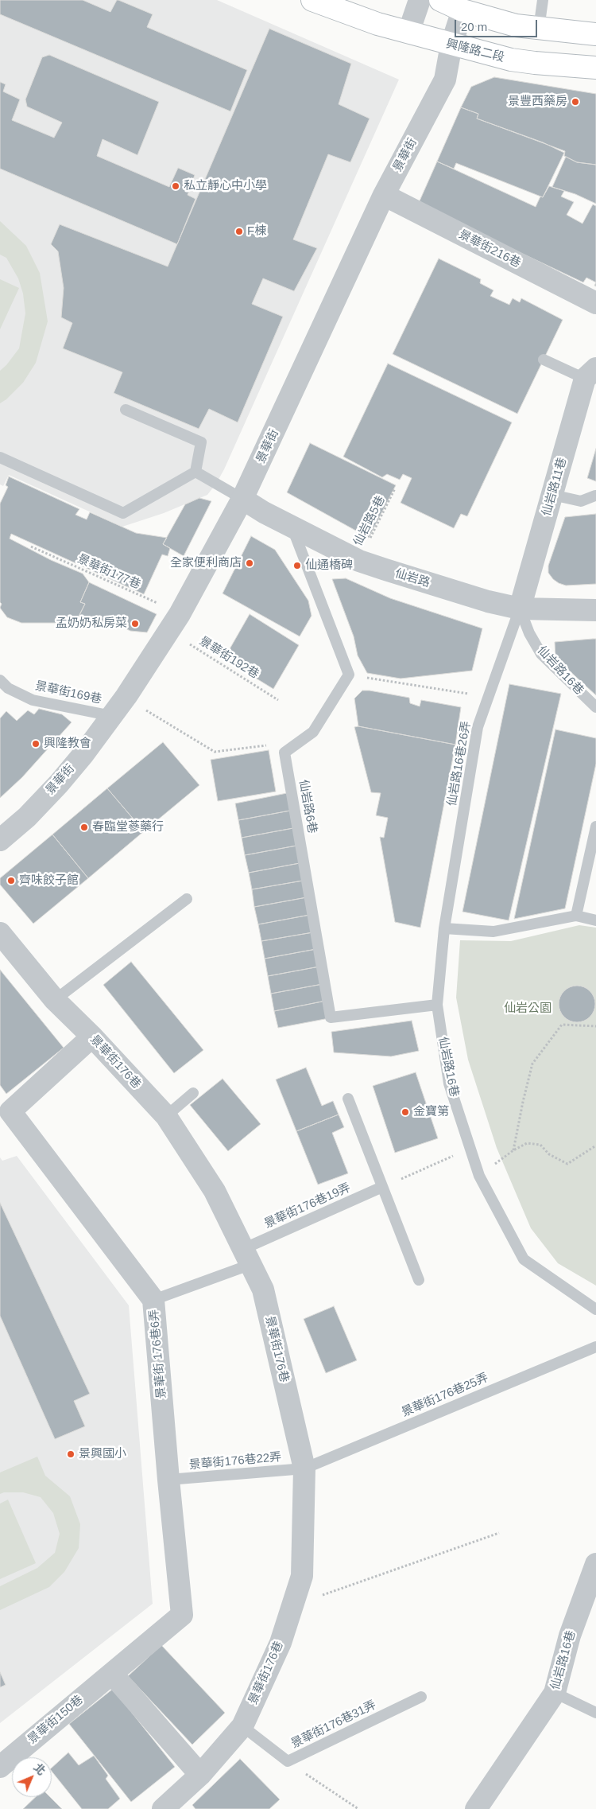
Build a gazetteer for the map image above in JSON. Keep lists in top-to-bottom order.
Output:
{
  "streets": {
    "main road": ["興隆路二段"],
    "street": [
      "景華街",
      "景華街216巷",
      "仙岩路11巷",
      "仙岩路",
      "仙岩路16巷",
      "景華街176巷",
      "景華街 176巷6弄",
      "景華街150巷"
    ],
    "lane": [
      "景華街169巷",
      "仙岩路16巷26弄",
      "仙岩路6巷",
      "景華街176巷19弄",
      "景華街176巷25弄",
      "景華街176巷22弄",
      "景華街176巷31弄"
    ],
    "path": ["仙岩路5巷", "景華街177巷", "景華街192巷"]
  },
  "crossings": [
    ["興隆路二段", "景華街"],
    ["景華街", "景華街216巷"],
    ["景華街", "景華街177巷"],
    ["景華街", "仙岩路"],
    ["景華街", "景華街192巷"],
    ["景華街", "景華街169巷"],
    ["仙岩路11巷", "仙岩路"],
    ["仙岩路11巷", "仙岩路16巷"],
    ["仙岩路11巷", "仙岩路16巷26弄"],
    ["仙岩路5巷", "仙岩路"],
    ["景華街177巷", "景華街192巷"],
    ["仙岩路", "仙岩路16巷"],
    ["仙岩路", "仙岩路16巷26弄"],
    ["仙岩路16巷", "仙岩路16巷26弄"],
    ["仙岩路16巷", "仙岩路6巷"],
    ["景華街176巷", "景華街176巷19弄"],
    ["景華街176巷", "景華街 176巷6弄"],
    ["景華街176巷", "景華街176巷25弄"],
    ["景華街176巷", "景華街176巷22弄"],
    ["景華街176巷", "景華街176巷31弄"],
    ["景華街176巷19弄", "景華街 176巷6弄"],
    ["景華街 176巷6弄", "景華街176巷22弄"],
    ["景華街 176巷6弄", "景華街150巷"],
    ["景華街176巷25弄", "景華街176巷22弄"]
  ],
  "parks": ["仙岩公園"],
  "places": [
    "景豐西藥房",
    "私立靜心中小學",
    "F棟",
    "全家便利商店",
    "仙通橋碑",
    "孟奶奶私房菜",
    "興隆教會",
    "春臨堂蔘藥行",
    "齊味餃子館",
    "金寶第",
    "景興國小"
  ],
  "scale_bar": "20 m",
  "north": "top right"
}
